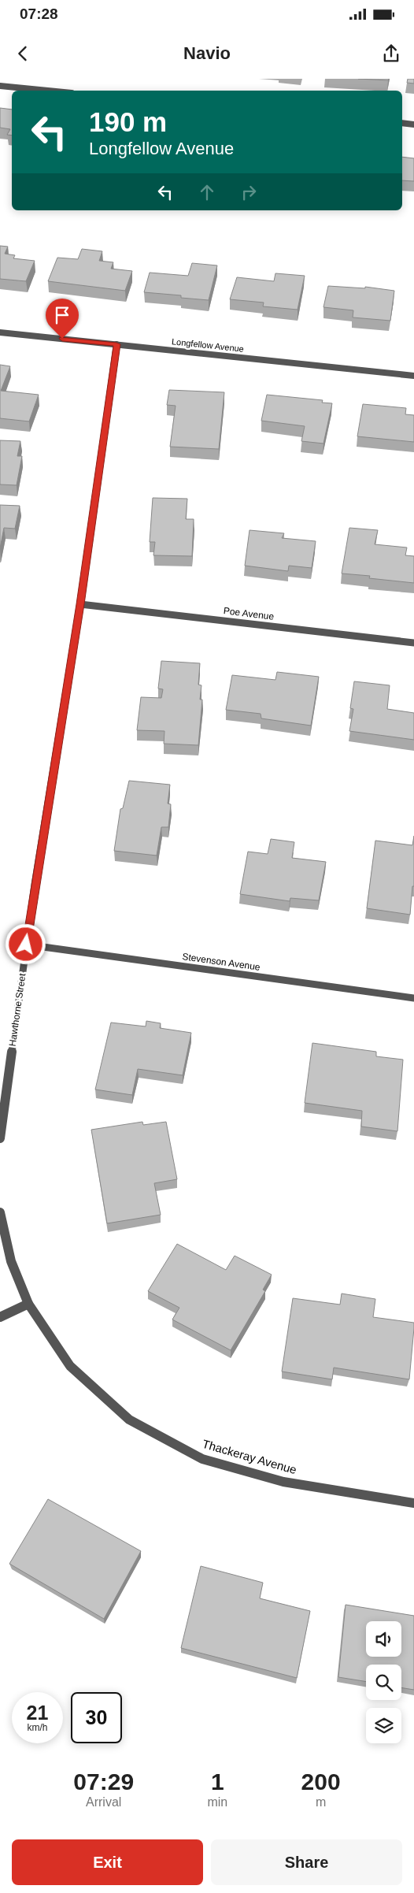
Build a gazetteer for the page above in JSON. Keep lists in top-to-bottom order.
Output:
{
  "streets": {
    "street": [
      "Longfellow Avenue",
      "Poe Avenue",
      "Stevenson Avenue",
      "Hawthorne Street",
      "Thackeray Avenue"
    ]
  },
  "crossings": [
    ["Longfellow Avenue", "Hawthorne Street"],
    ["Poe Avenue", "Hawthorne Street"],
    ["Stevenson Avenue", "Hawthorne Street"]
  ],
  "page": {
    "status": "07:28",
    "header": "Navio",
    "turn": ["190 m", "Longfellow Avenue"],
    "speed": "21 km/h",
    "limit": "30",
    "eta": [
      "07:29",
      "Arrival",
      "1",
      "min",
      "200",
      "m"
    ],
    "buttons": ["Exit", "Share"]
  }
}
